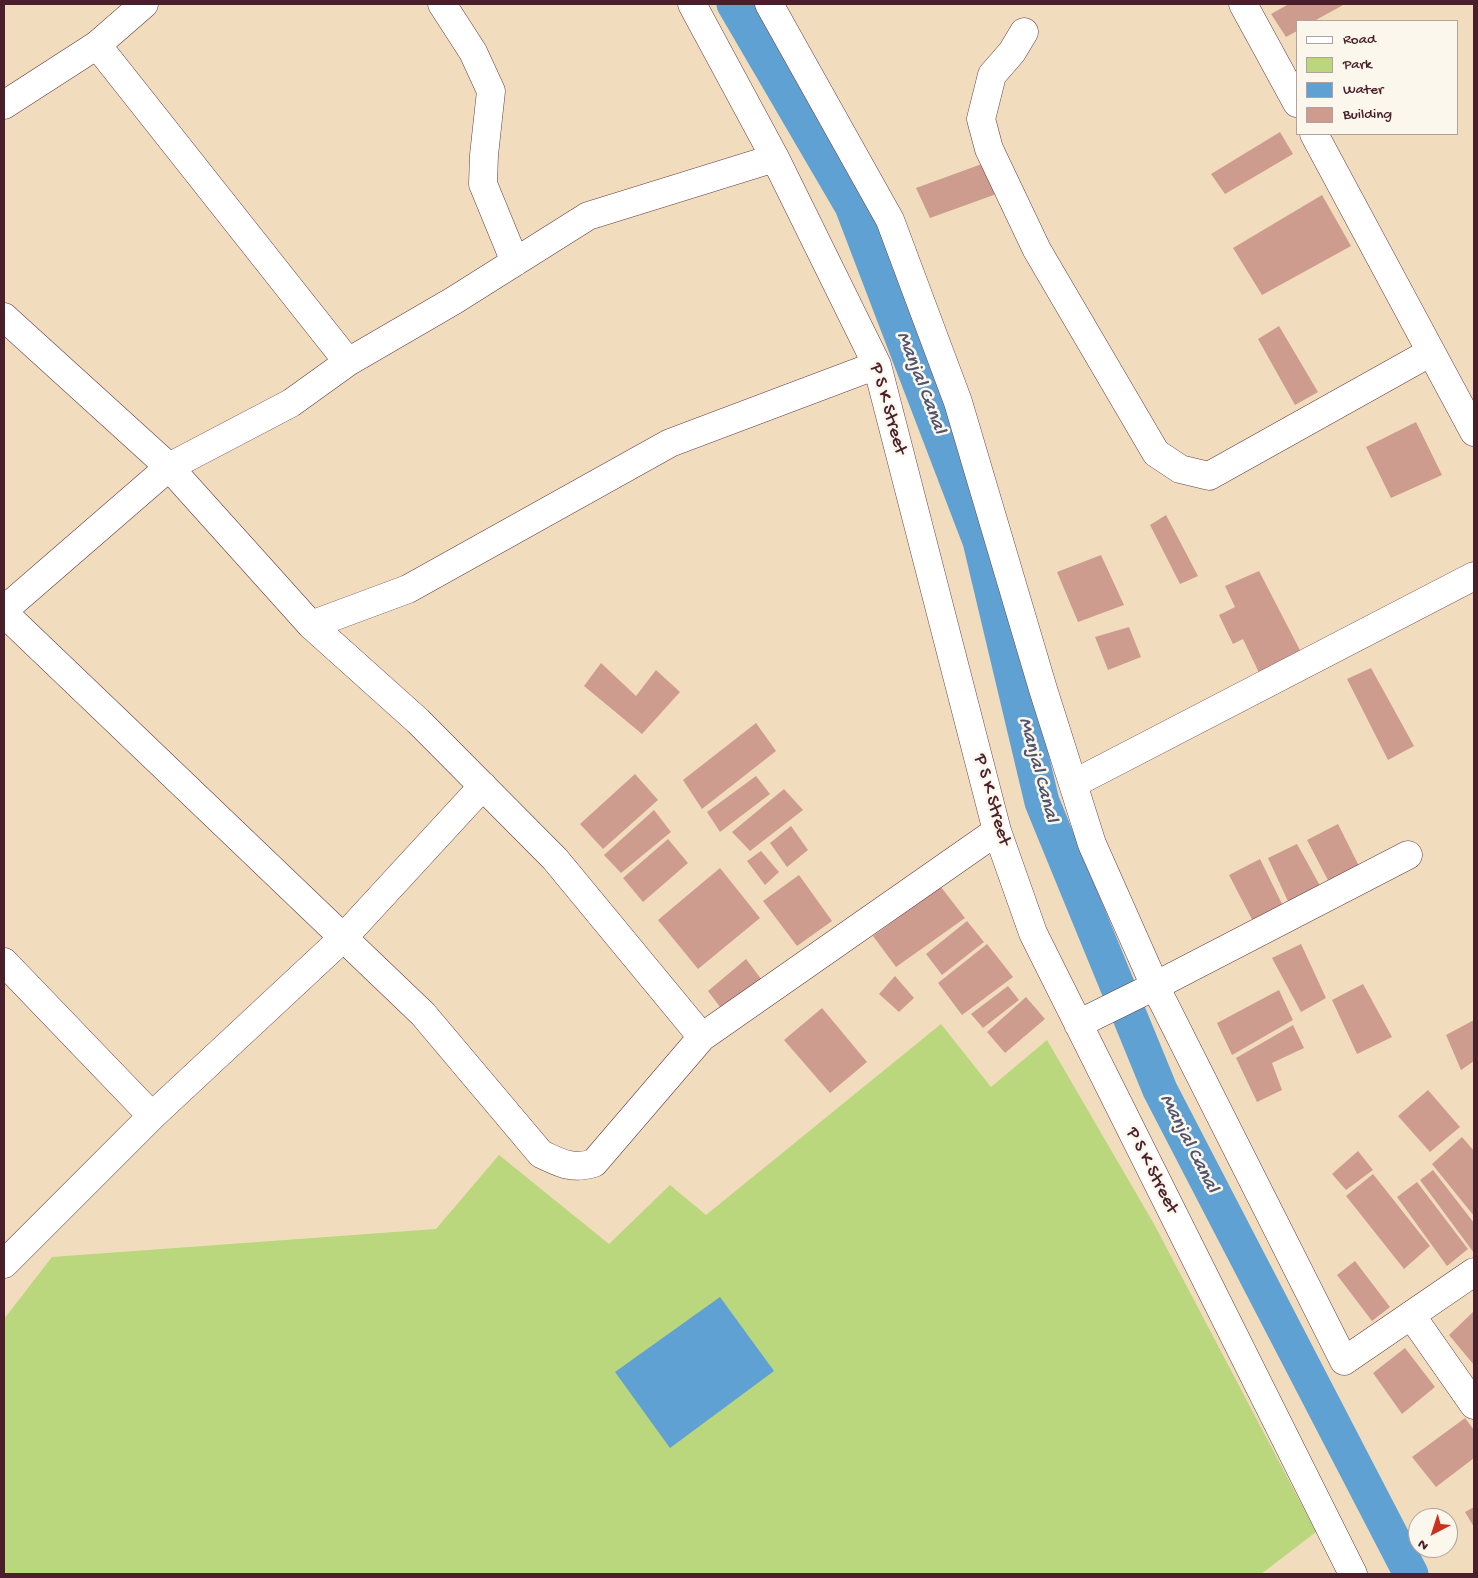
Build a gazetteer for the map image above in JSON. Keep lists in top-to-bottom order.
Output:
{
  "streets": {
    "street": ["P S K Street"]
  },
  "water": ["Manjal Canal"],
  "legend": [
    "Road",
    "Park",
    "Water",
    "Building"
  ],
  "north": "bottom left"
}
